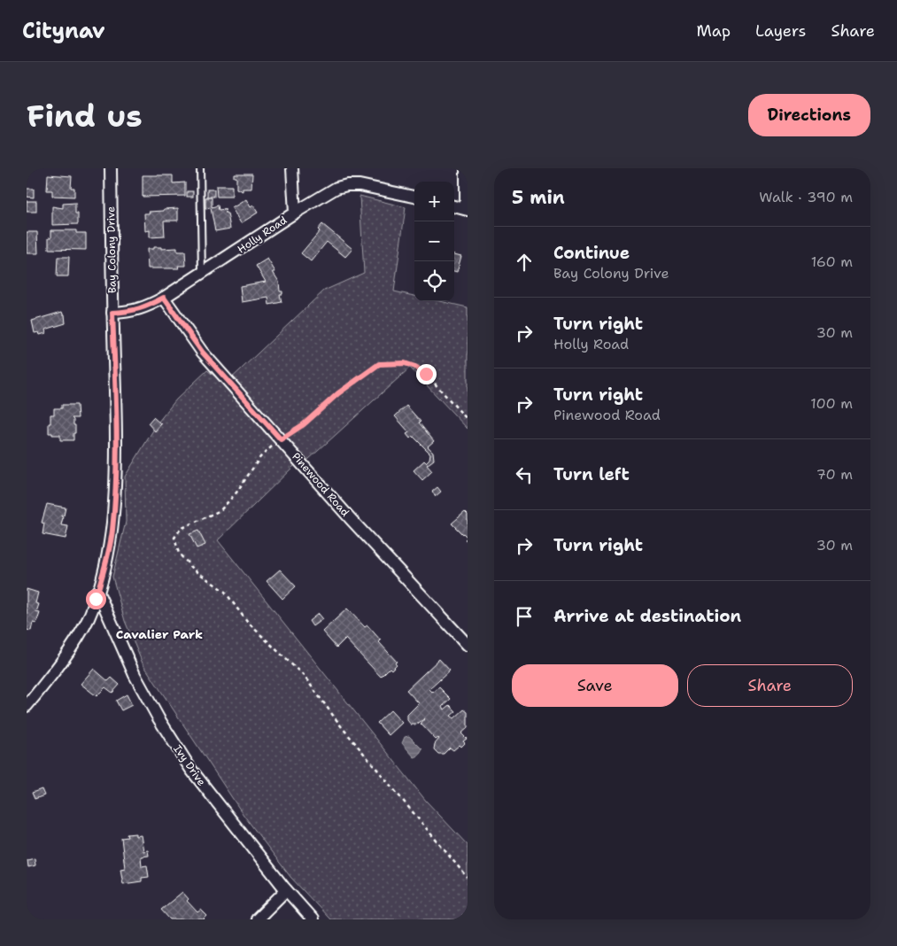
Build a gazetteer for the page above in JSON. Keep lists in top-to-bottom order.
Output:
{
  "streets": {
    "street": [
      "Holly Road",
      "Bay Colony Drive",
      "Pinewood Road",
      "Ivy Drive"
    ]
  },
  "crossings": [
    ["Holly Road", "Bay Colony Drive"],
    ["Holly Road", "Pinewood Road"],
    ["Bay Colony Drive", "Ivy Drive"]
  ],
  "districts": ["Cavalier Park"],
  "page": {
    "header": "Citynav",
    "nav": ["Map", "Layers", "Share"],
    "buttons": [
      "Directions",
      ["Save", "Share"]
    ],
    "title": "Find us",
    "heading": ["5 min", "Walk · 390 m"],
    "map_buttons": ["+", "−"],
    "list": [
      ["Continue", "Bay Colony Drive", "160 m"],
      ["Turn right", "Holly Road", "30 m"],
      ["Turn right", "Pinewood Road", "100 m"],
      ["Turn left", "70 m"],
      ["Turn right", "30 m"],
      "Arrive at destination"
    ]
  }
}
